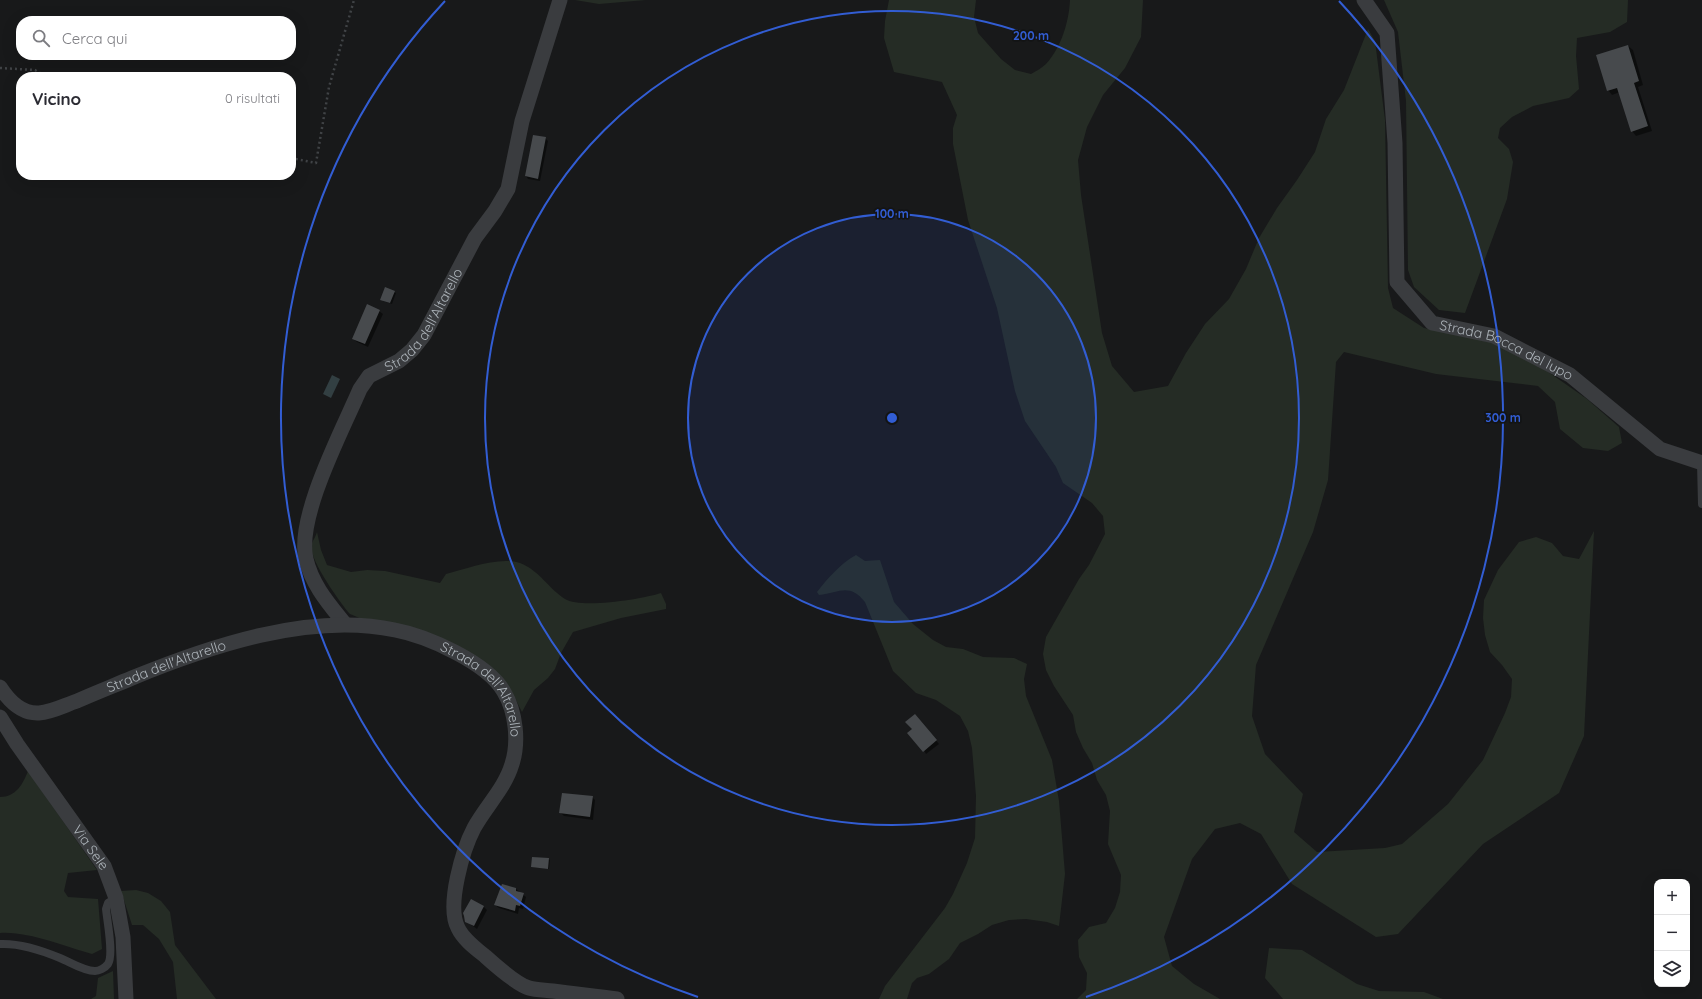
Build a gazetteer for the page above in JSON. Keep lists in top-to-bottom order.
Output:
{
  "streets": {
    "street": ["Strada dell'Altarello", "Strada Bocca del lupo", "Via Sele"]
  },
  "page": {
    "search": "Cerca qui",
    "heading": ["Vicino", "0 risultati"],
    "map_buttons": ["+", "−"]
  },
  "rings": ["200 m", "100 m", "300 m"]
}
